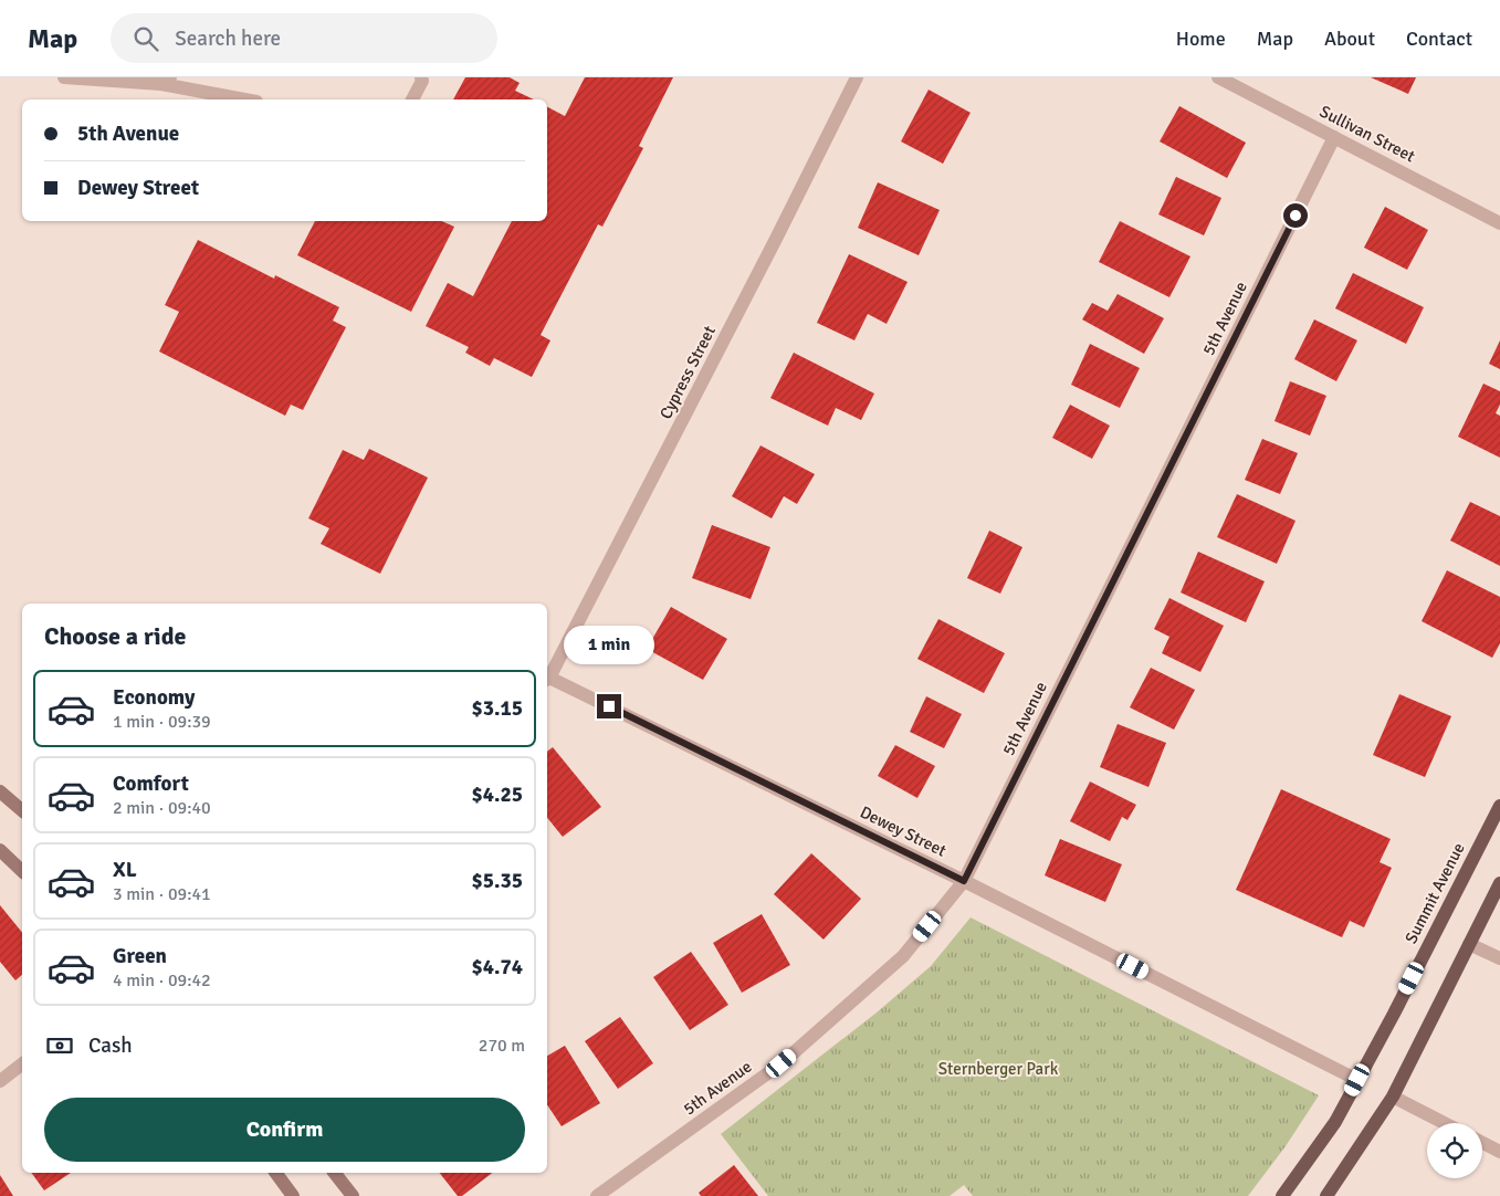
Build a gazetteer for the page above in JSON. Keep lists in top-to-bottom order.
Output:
{
  "streets": {
    "main road": ["Summit Avenue"],
    "street": [
      "Sullivan Street",
      "5th Avenue",
      "Cypress Street",
      "Dewey Street"
    ]
  },
  "crossings": [
    ["Sullivan Street", "5th Avenue"],
    ["5th Avenue", "Dewey Street"],
    ["Cypress Street", "Dewey Street"],
    ["Dewey Street", "Summit Avenue"]
  ],
  "parks": ["Sternberger Park"],
  "page": {
    "header": "Map",
    "search": "Search here",
    "nav": [
      "Home",
      "Map",
      "About",
      "Contact"
    ],
    "banner": ["5th Avenue", "Dewey Street"],
    "heading": "Choose a ride",
    "bubble": "1 min",
    "list": [
      {
        "name": "Economy",
        "note": "1 min · 09:39",
        "value": "$3.15"
      },
      {
        "name": "Comfort",
        "note": "2 min · 09:40",
        "value": "$4.25"
      },
      {
        "name": "XL",
        "note": "3 min · 09:41",
        "value": "$5.35"
      },
      {
        "name": "Green",
        "note": "4 min · 09:42",
        "value": "$4.74"
      }
    ],
    "pay": ["Cash", "270 m"],
    "buttons": "Confirm"
  }
}
